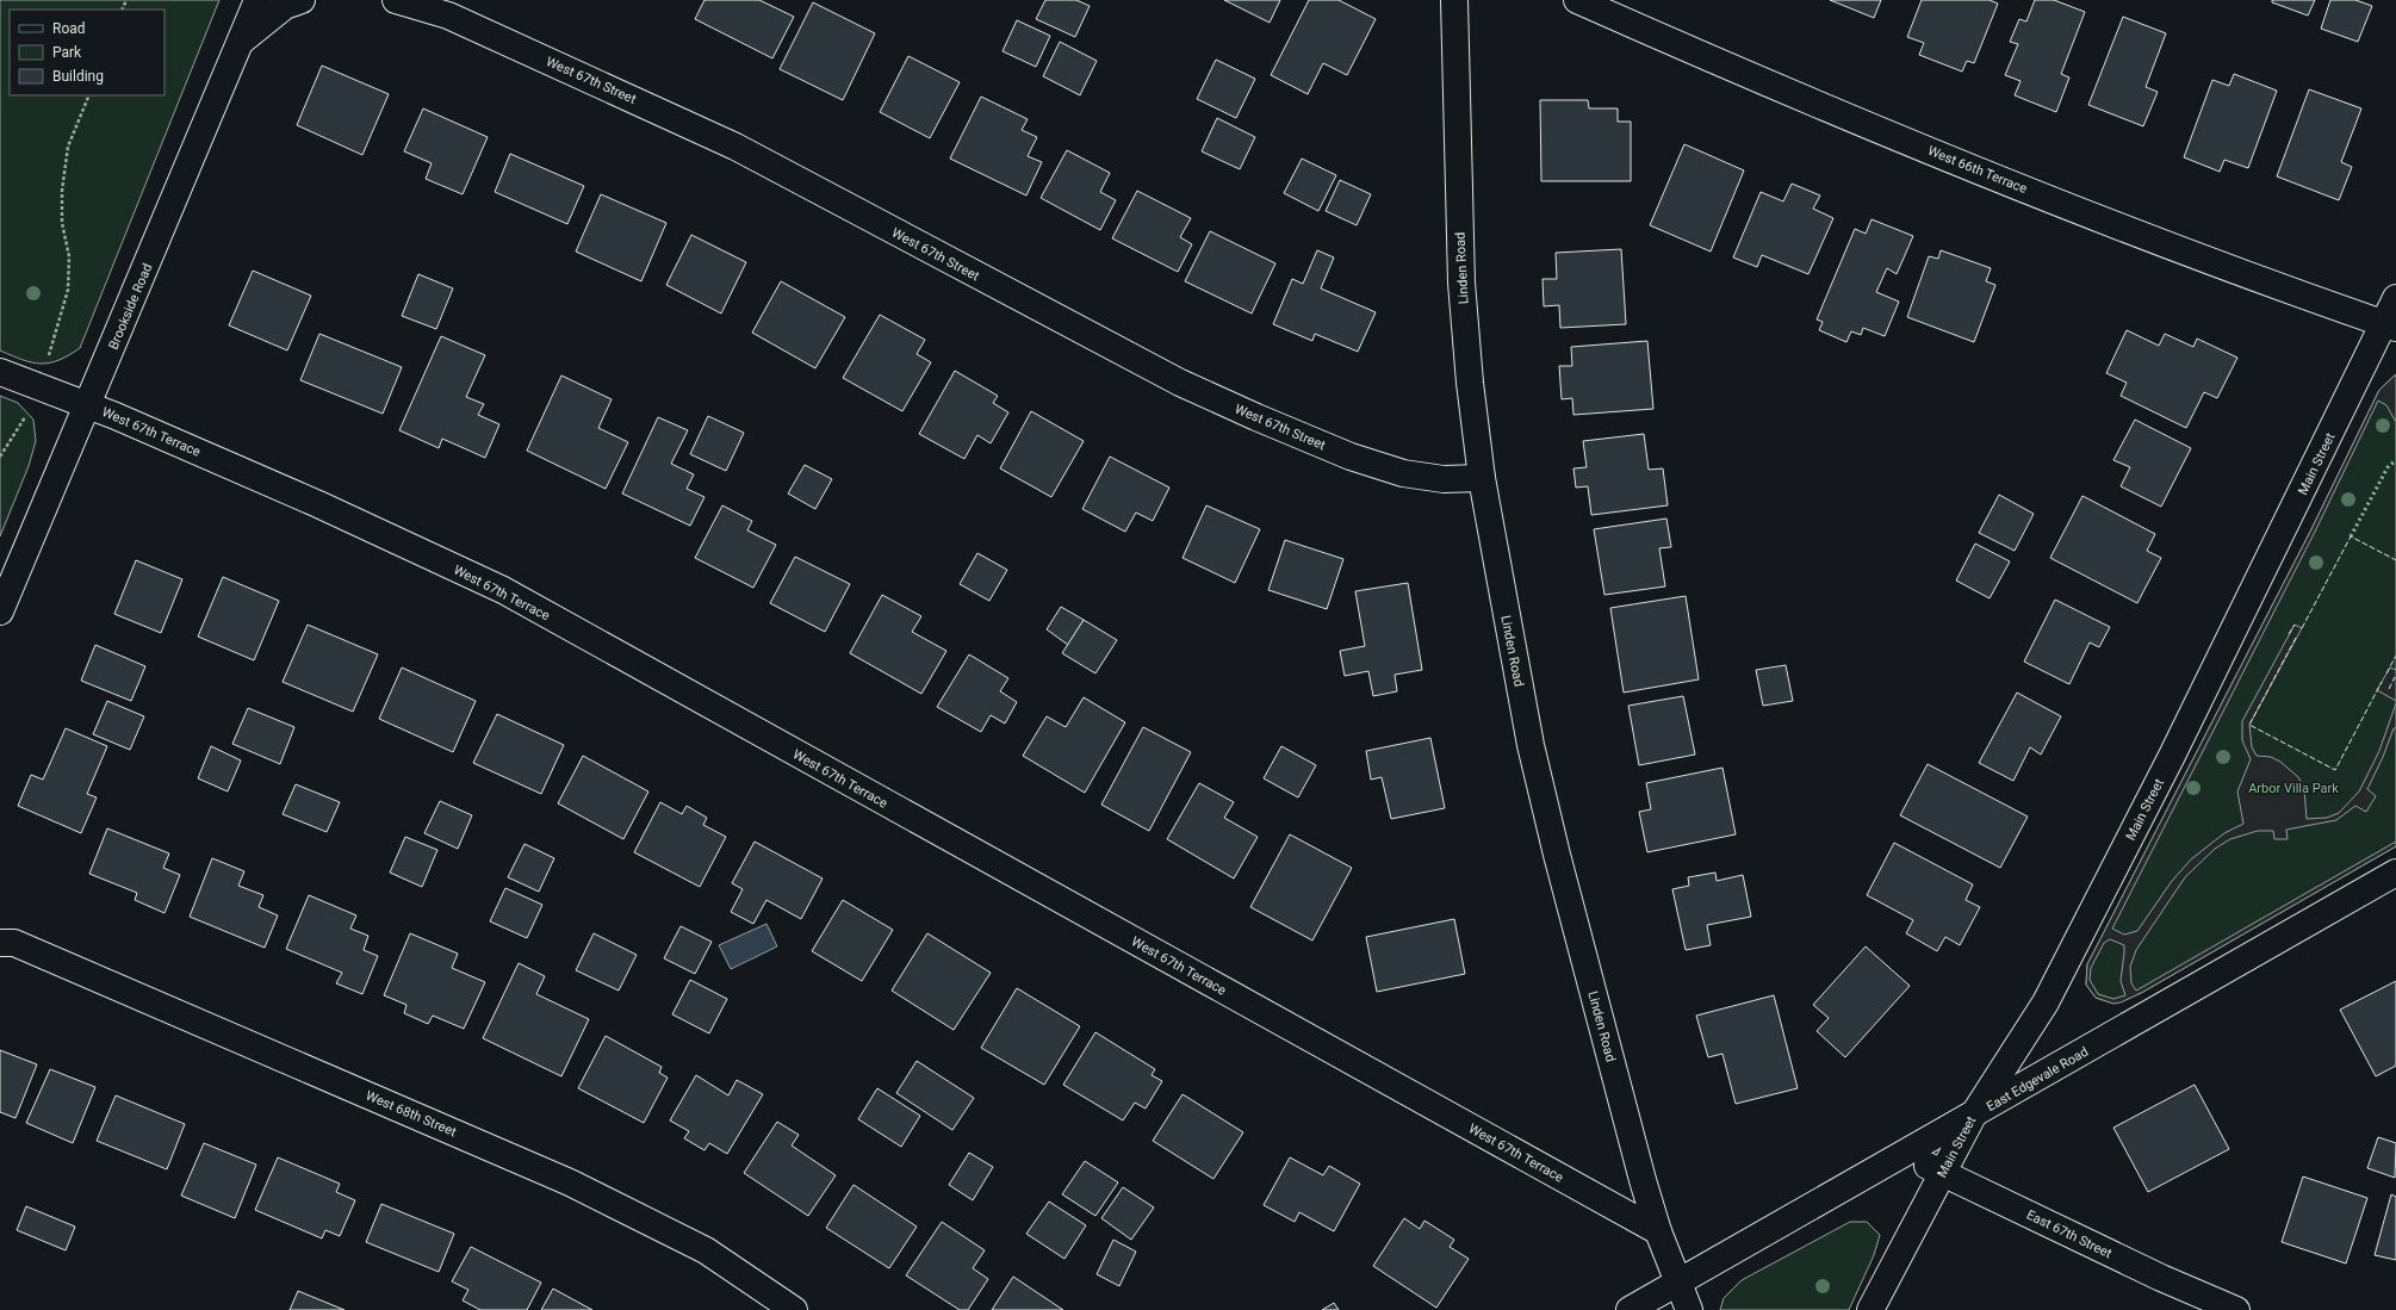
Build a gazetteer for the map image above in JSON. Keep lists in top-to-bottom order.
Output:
{
  "streets": {
    "street": [
      "West 67th Street",
      "West 66th Terrace",
      "Linden Road",
      "Brookside Road",
      "West 67th Terrace",
      "Main Street",
      "East Edgevale Road",
      "West 68th Street",
      "East 67th Street"
    ]
  },
  "crossings": [
    ["West 67th Street", "Linden Road"],
    ["West 66th Terrace", "Main Street"],
    ["Linden Road", "West 67th Terrace"],
    ["Linden Road", "East Edgevale Road"],
    ["Brookside Road", "West 67th Terrace"],
    ["Main Street", "East Edgevale Road"],
    ["Main Street", "East 67th Street"],
    ["East Edgevale Road", "East 67th Street"]
  ],
  "parks": ["Arbor Villa Park"],
  "legend": ["Road", "Park", "Building"]
}
